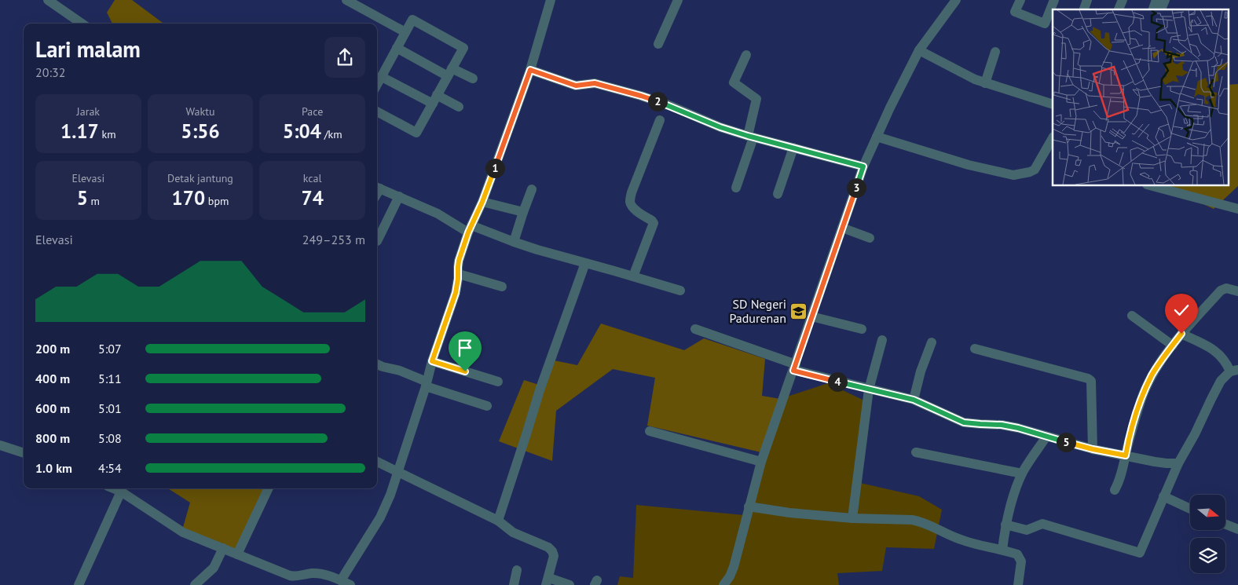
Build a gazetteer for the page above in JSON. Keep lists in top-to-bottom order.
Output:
{
  "places": {
    "school or university": ["SD Negeri Padurenan"]
  },
  "north": "right",
  "page": {
    "heading": ["Lari malam", "20:32"],
    "stats": [
      ["Jarak", "1.17 km"],
      ["Waktu", "5:56"],
      ["Pace", "5:04 /km"],
      ["Elevasi", "5 m"],
      ["Detak jantung", "170 bpm"],
      ["kcal", "74"]
    ],
    "pins": [
      "2",
      "1",
      "3",
      "4",
      "5"
    ],
    "chart": ["Elevasi", "249–253 m"],
    "list": [
      {
        "name": "200 m",
        "note": "5:07"
      },
      {
        "name": "400 m",
        "note": "5:11"
      },
      {
        "name": "600 m",
        "note": "5:01"
      },
      {
        "name": "800 m",
        "note": "5:08"
      },
      {
        "name": "1.0 km",
        "note": "4:54"
      }
    ]
  }
}
